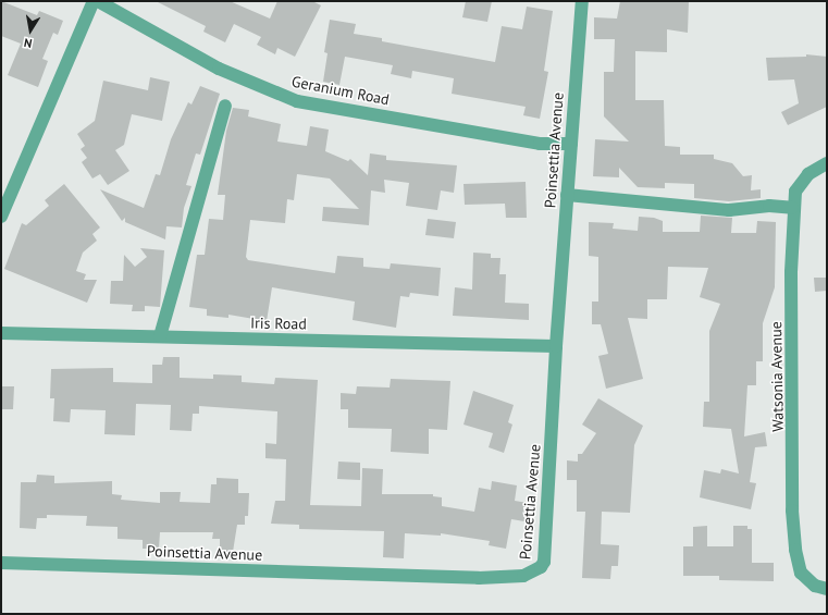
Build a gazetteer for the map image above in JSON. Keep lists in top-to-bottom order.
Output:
{
  "streets": {
    "street": [
      "Geranium Road",
      "Poinsettia Avenue",
      "Iris Road",
      "Watsonia Avenue"
    ]
  },
  "crossings": [
    ["Geranium Road", "Poinsettia Avenue"],
    ["Poinsettia Avenue", "Iris Road"]
  ],
  "north": "bottom"
}
